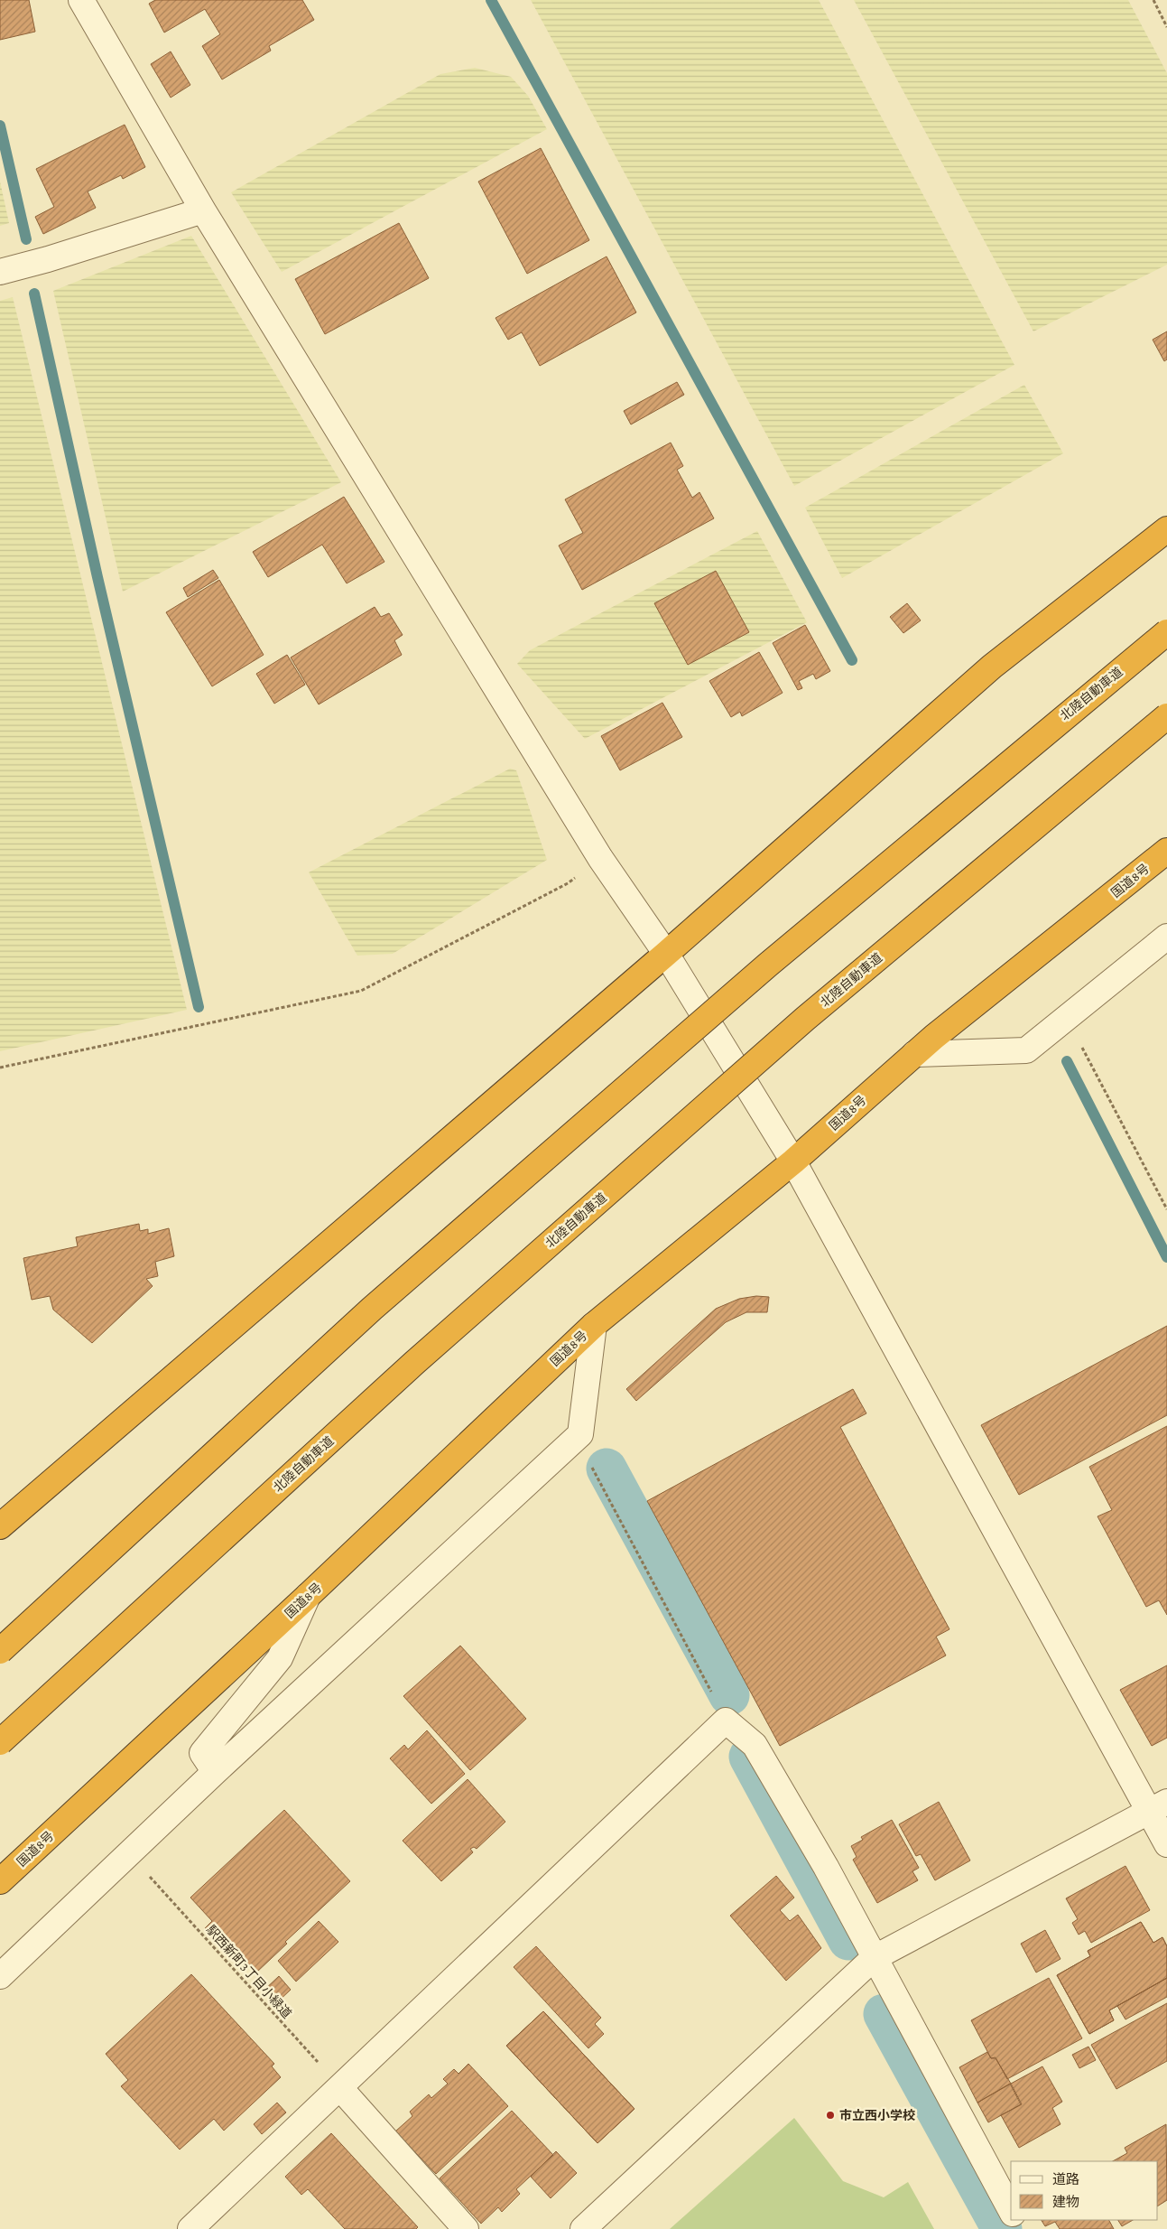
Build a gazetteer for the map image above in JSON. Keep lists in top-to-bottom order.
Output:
{
  "streets": {
    "highway": ["北陸自動車道", "国道8号"],
    "path": ["駅西新町3丁目小緑道"]
  },
  "places": ["市立西小学校"],
  "legend": ["道路", "建物"]
}
